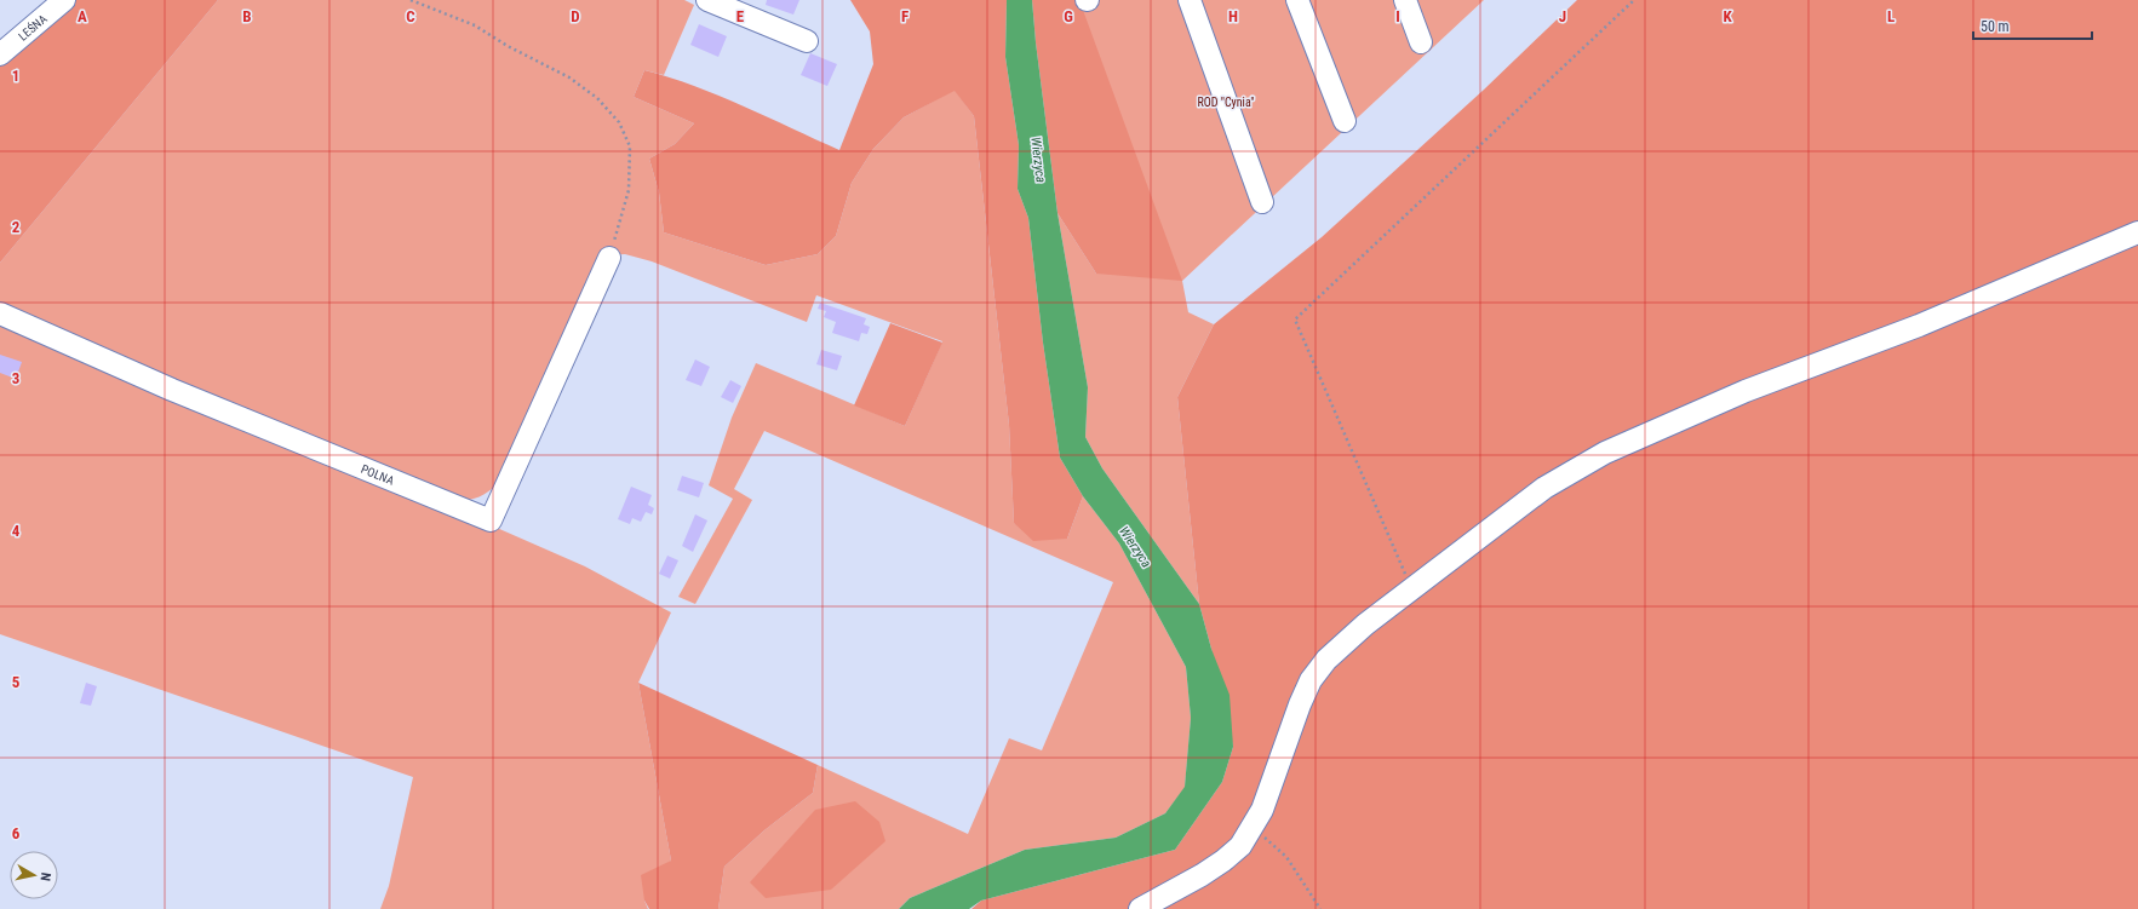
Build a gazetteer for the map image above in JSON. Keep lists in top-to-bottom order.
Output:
{
  "streets": {
    "street": ["LEŚNA", "POLNA"]
  },
  "water": ["Wierzyca"],
  "parks": ["ROD \"Cynia\""],
  "scale_bar": "50 m",
  "north": "right",
  "grid": {
    "columns": [
      "A",
      "B",
      "C",
      "D",
      "E",
      "F",
      "G",
      "H",
      "I",
      "J",
      "K",
      "L"
    ],
    "rows": [
      "1",
      "2",
      "3",
      "4",
      "5",
      "6"
    ]
  }
}
